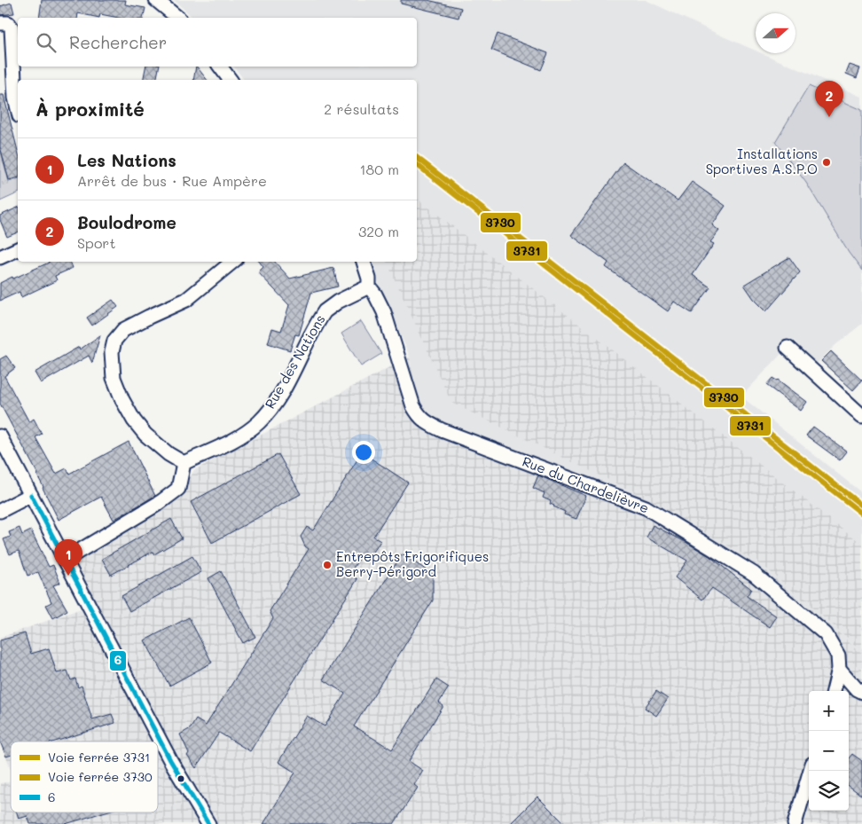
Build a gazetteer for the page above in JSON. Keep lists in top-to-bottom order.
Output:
{
  "streets": {
    "street": ["Rue des Nations", "Rue du Chardelièvre"]
  },
  "crossings": [
    ["Rue des Nations", "Rue du Chardelièvre"]
  ],
  "places": ["Installations Sportives A.S.P.O", "Entrepôts Frigorifiques Berry-Périgord"],
  "lines": ["rail line 3730", "rail line 3731", "transit line 6"],
  "legend": ["Voie ferrée 3731", "Voie ferrée 3730", "6"],
  "north": "right",
  "page": {
    "search": "Rechercher",
    "heading": ["À proximité", "2 résultats"],
    "pins": ["2", "1"],
    "list": [
      {
        "mark": "1",
        "name": "Les Nations",
        "note": "Arrêt de bus · Rue Ampère",
        "value": "180 m"
      },
      {
        "mark": "2",
        "name": "Boulodrome",
        "note": "Sport",
        "value": "320 m"
      }
    ],
    "map_buttons": ["+", "−"]
  }
}
